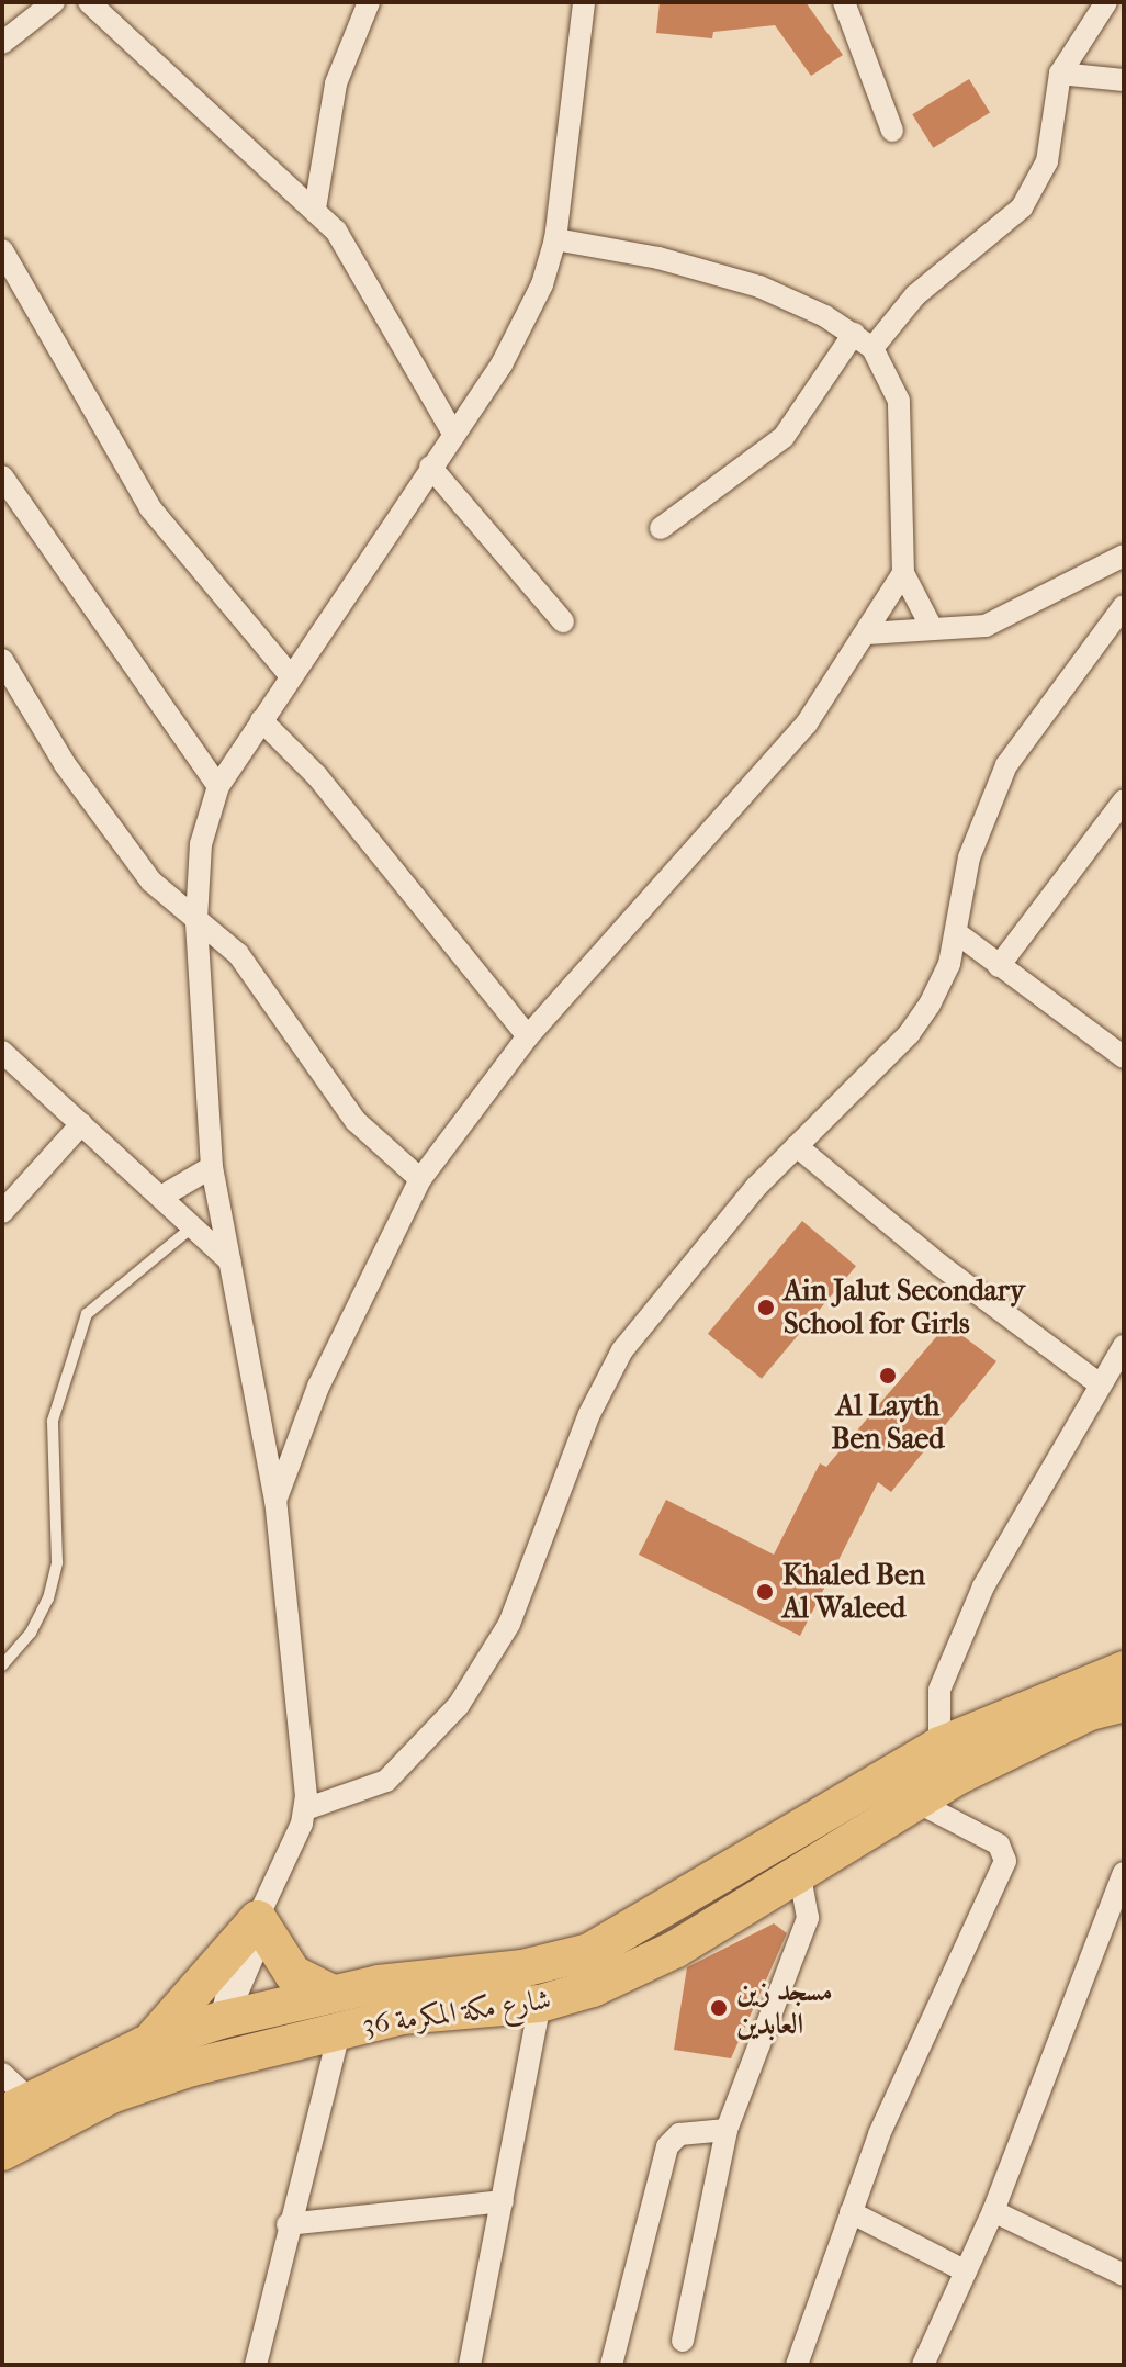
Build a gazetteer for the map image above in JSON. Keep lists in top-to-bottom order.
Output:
{
  "streets": {
    "main road": ["شارع مكة المكرمة 36"]
  },
  "places": [
    "Ain Jalut Secondary School for Girls",
    "Al Layth Ben Saed",
    "Khaled Ben Al Waleed",
    "مسجد زين العابدين"
  ]
}
